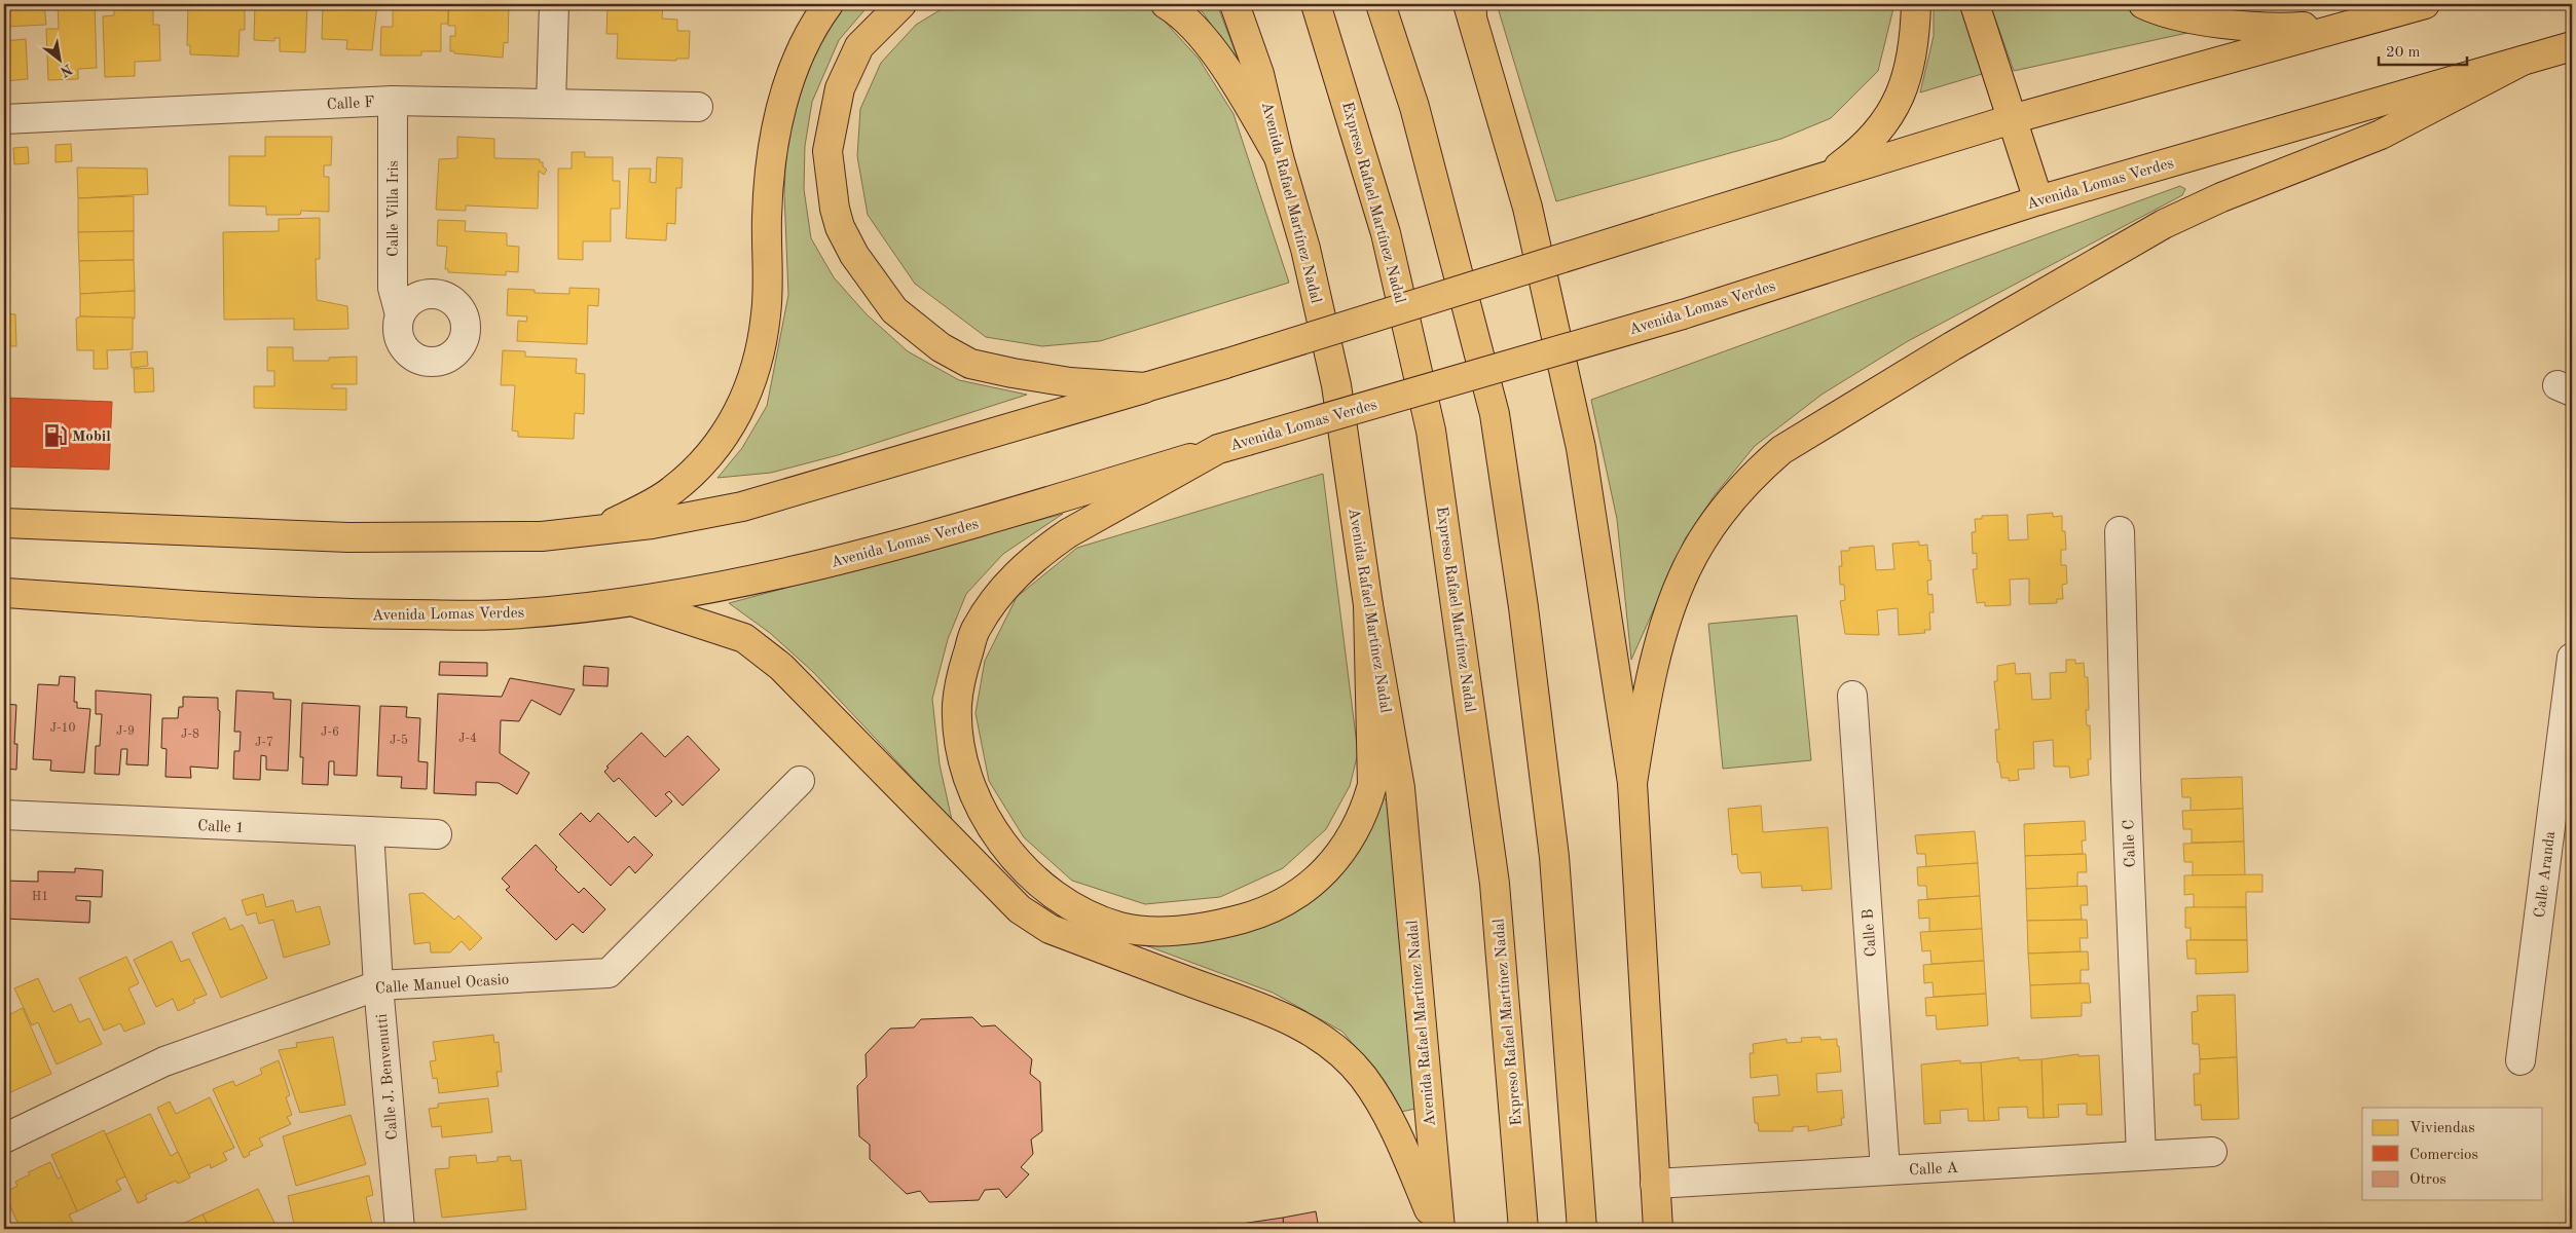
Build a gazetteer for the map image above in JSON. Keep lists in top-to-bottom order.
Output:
{
  "streets": {
    "main road": ["Avenida Lomas Verdes", "Avenida Rafael Martínez Nadal", "Expreso Rafael Martínez Nadal"],
    "street": [
      "Calle F",
      "Calle Villa Iris",
      "Calle 1",
      "Calle C",
      "Calle Aranda",
      "Calle B",
      "Calle Manuel Ocasio",
      "Calle J. Benvenutti",
      "Calle A"
    ]
  },
  "crossings": [
    ["Calle F", "Calle Villa Iris"],
    ["Calle 1", "Calle J. Benvenutti"],
    ["Calle C", "Calle A"],
    ["Calle B", "Calle A"],
    ["Calle Manuel Ocasio", "Calle J. Benvenutti"]
  ],
  "places": {
    "fuel station": ["Mobil"]
  },
  "house_numbers": [
    "J-10",
    "J-9",
    "J-6",
    "J-8",
    "J-4",
    "J-5",
    "J-7",
    "H1"
  ],
  "legend": ["Viviendas", "Comercios", "Otros"],
  "scale_bar": "20 m",
  "north": "bottom right"
}
